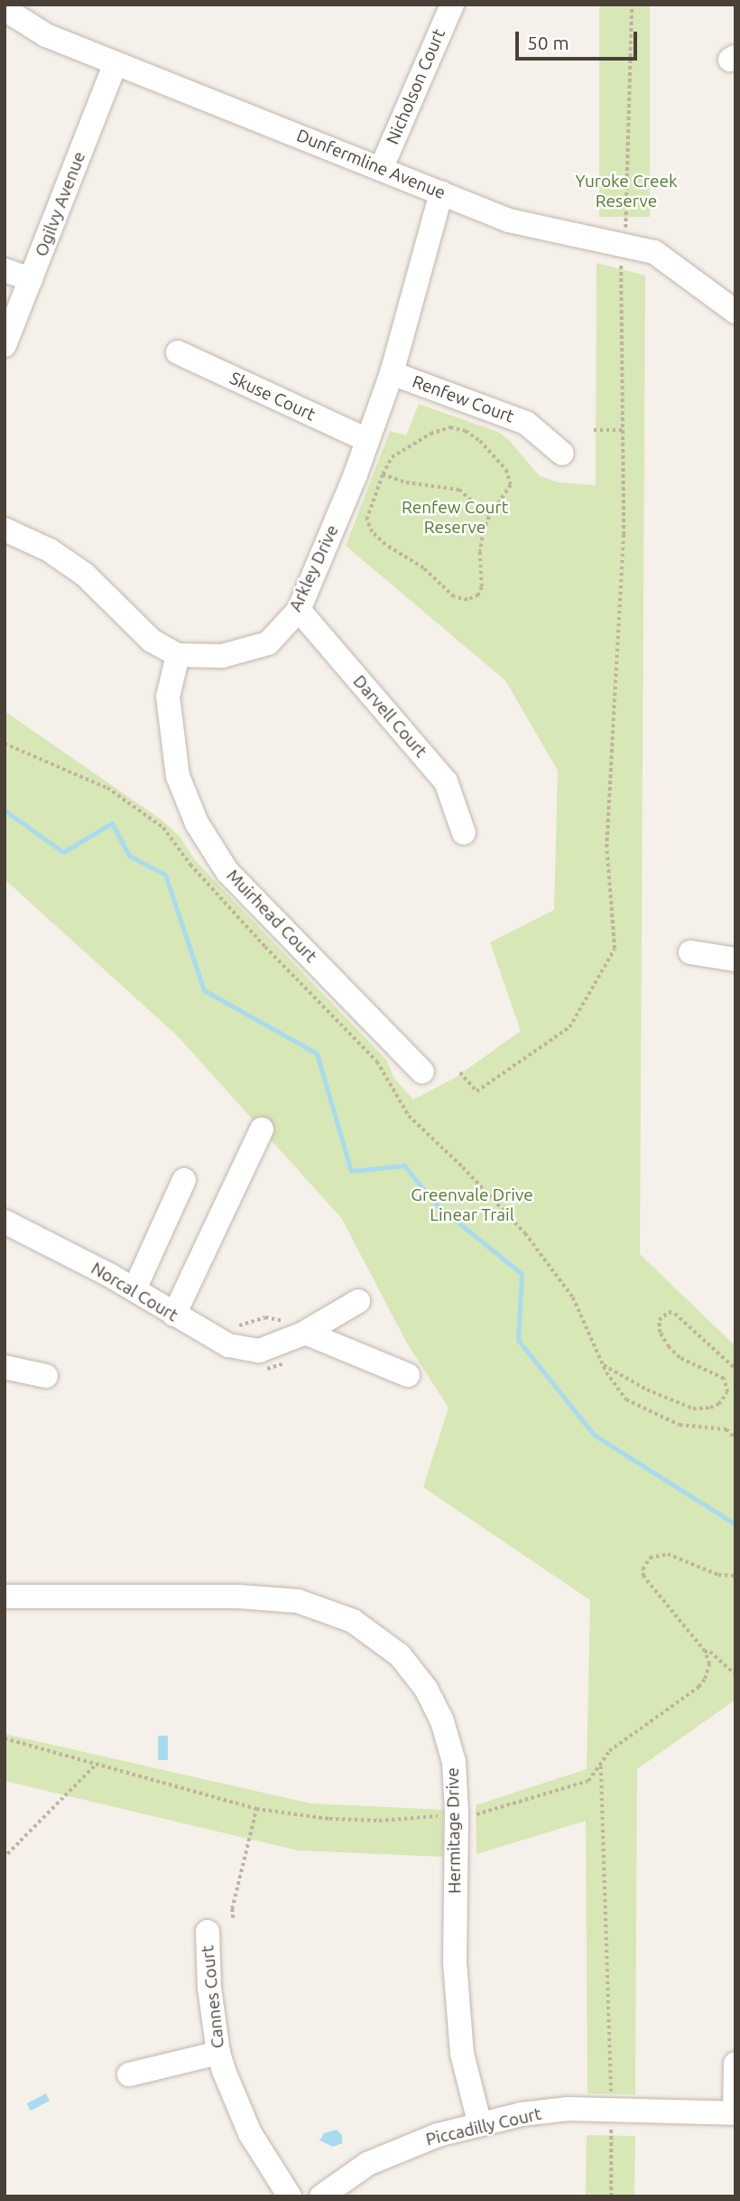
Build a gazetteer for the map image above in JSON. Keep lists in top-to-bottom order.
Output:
{
  "streets": {
    "street": [
      "Nicholson Court",
      "Dunfermline Avenue",
      "Ogilvy Avenue",
      "Skuse Court",
      "Renfew Court",
      "Arkley Drive",
      "Darvell Court",
      "Muirhead Court",
      "Norcal Court",
      "Hermitage Drive",
      "Cannes Court",
      "Piccadilly Court"
    ]
  },
  "crossings": [
    ["Nicholson Court", "Dunfermline Avenue"],
    ["Dunfermline Avenue", "Ogilvy Avenue"],
    ["Dunfermline Avenue", "Arkley Drive"],
    ["Skuse Court", "Arkley Drive"],
    ["Renfew Court", "Arkley Drive"],
    ["Arkley Drive", "Darvell Court"],
    ["Arkley Drive", "Muirhead Court"],
    ["Hermitage Drive", "Piccadilly Court"]
  ],
  "parks": ["Yuroke Creek Reserve", "Renfew Court Reserve", "Greenvale Drive Linear Trail"],
  "scale_bar": "50 m"
}
